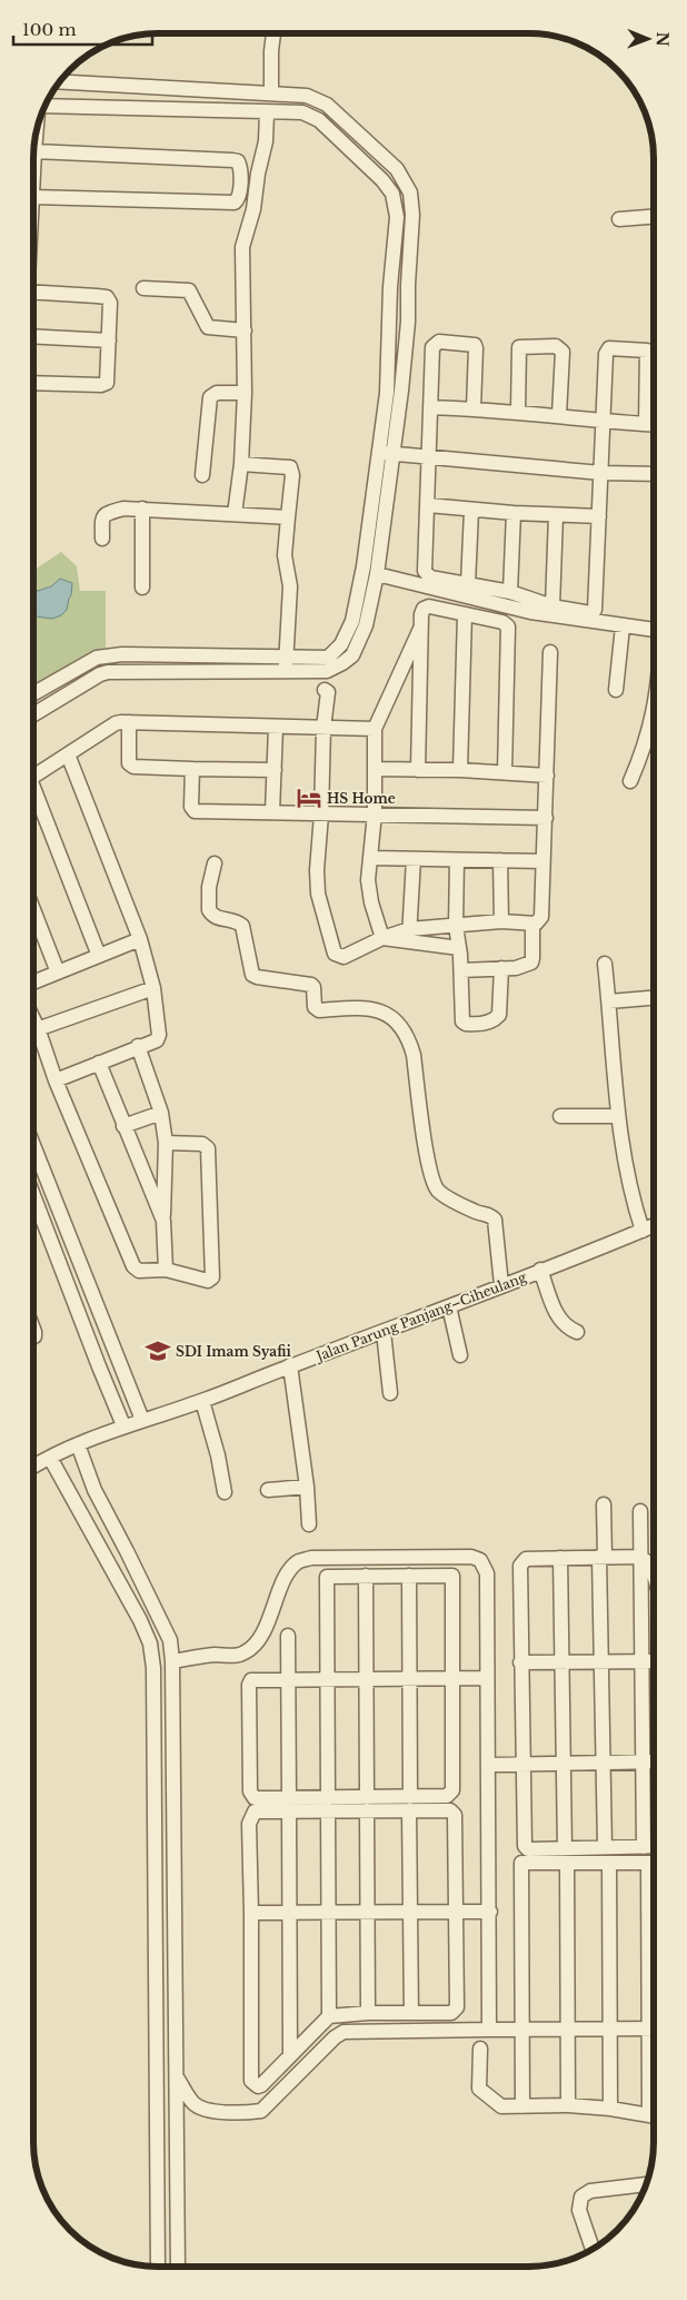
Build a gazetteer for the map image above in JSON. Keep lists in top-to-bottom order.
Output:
{
  "streets": {
    "street": ["Jalan Parung Panjang–Ciheulang"]
  },
  "places": {
    "hotel": ["HS Home"],
    "school or university": ["SDI Imam Syafii"]
  },
  "scale_bar": "100 m",
  "north": "right"
}
